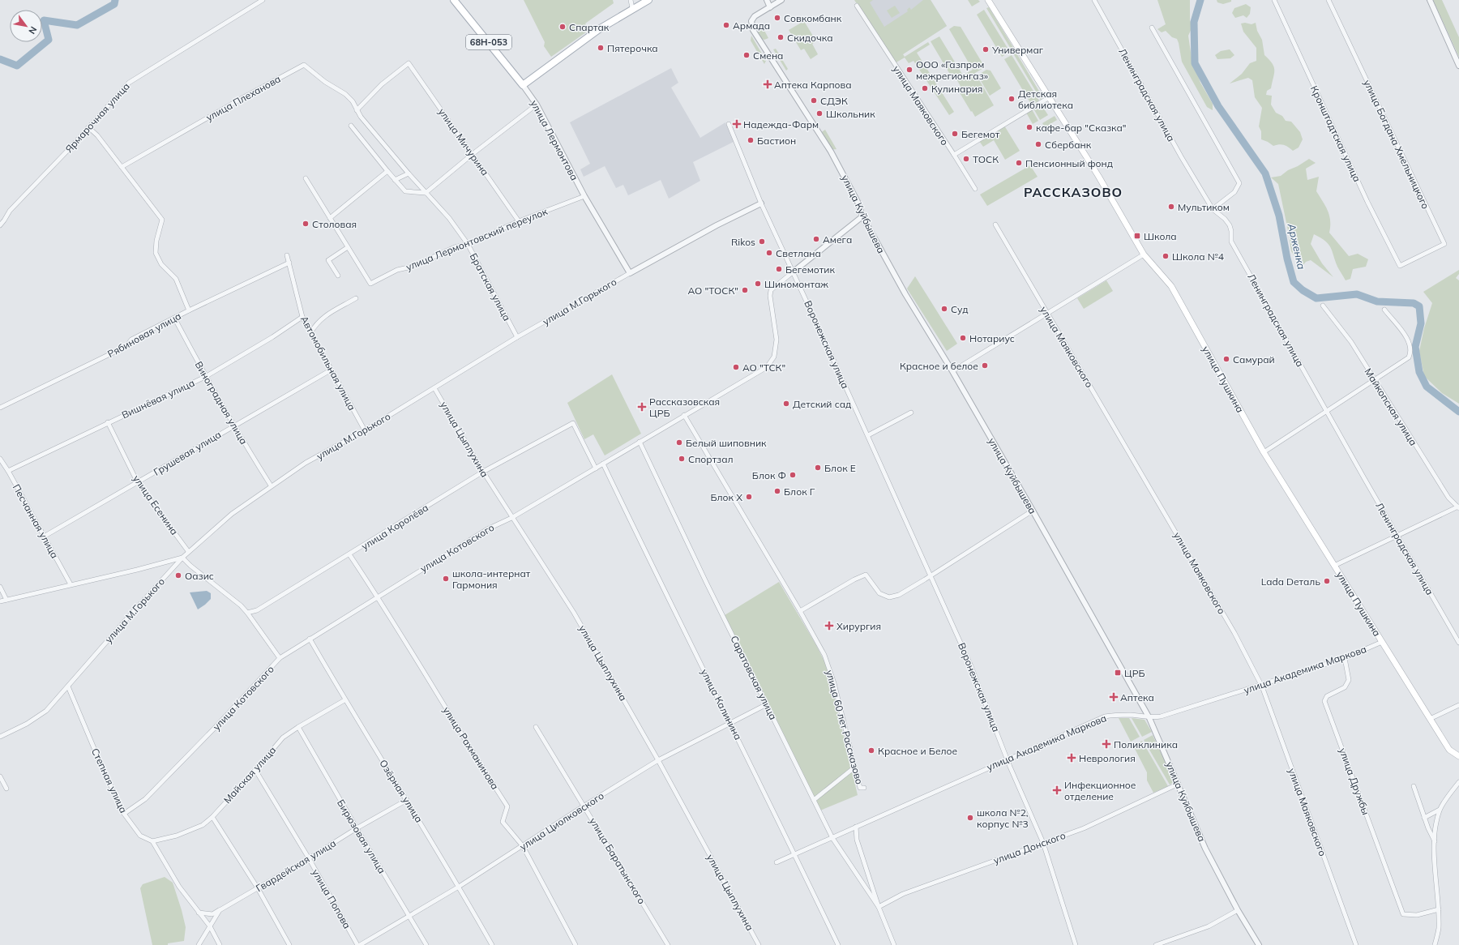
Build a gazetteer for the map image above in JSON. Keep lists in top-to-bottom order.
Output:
{
  "streets": {
    "main road": ["68Н-053", "улица Лермонтова", "улица Пушкина"],
    "street": [
      "Ленинградская улица",
      "улица Плеханова",
      "улица Маяковского",
      "Ярмарочная улица",
      "Кронштадтская улица",
      "улица Мичурина",
      "улица Богдана Хмельницкого",
      "улица Куйбышева",
      "улица Лермонтовский переулок",
      "Братская улица",
      "улица М.Горького",
      "Рябиновая улица",
      "Воронежская улица",
      "Автомобильная улица",
      "Вишнёвая улица",
      "Виноградная улица",
      "Майкопская улица",
      "улица Цыплухина",
      "Грушевая улица",
      "улица Есенина",
      "Песчанная улица",
      "улица Королёва",
      "улица Котовского",
      "улица Академика Маркова",
      "Саратовская улица",
      "улица Калинина",
      "улица 60 лет Рассказово",
      "улица Рахманинова",
      "Майская улица",
      "Степная улица",
      "улица Дружбы",
      "Озёрная улица",
      "улица Циолковского",
      "Бирюзовая улица",
      "улица Донского",
      "улица Баратынского",
      "Гвардейская улица",
      "улица Попова"
    ]
  },
  "crossings": [
    ["улица Плеханова", "улица Мичурина"],
    ["улица Плеханова", "Братская улица"],
    ["улица Маяковского", "улица Академика Маркова"],
    ["Кронштадтская улица", "улица Богдана Хмельницкого"],
    ["улица Лермонтова", "улица Лермонтовский переулок"],
    ["улица Лермонтова", "улица М.Горького"],
    ["улица Мичурина", "улица Лермонтовский переулок"],
    ["улица Мичурина", "Братская улица"],
    ["улица Куйбышева", "улица Академика Маркова"],
    ["улица Куйбышева", "улица Донского"],
    ["улица Лермонтовский переулок", "Братская улица"],
    ["Братская улица", "улица М.Горького"],
    ["улица М.Горького", "Воронежская улица"],
    ["улица М.Горького", "Автомобильная улица"],
    ["улица М.Горького", "Виноградная улица"],
    ["улица М.Горького", "улица Цыплухина"],
    ["улица М.Горького", "улица Есенина"],
    ["улица М.Горького", "Степная улица"],
    ["Рябиновая улица", "Автомобильная улица"],
    ["Рябиновая улица", "Виноградная улица"],
    ["Воронежская улица", "улица Котовского"],
    ["Воронежская улица", "улица Академика Маркова"],
    ["Воронежская улица", "улица Донского"],
    ["Автомобильная улица", "Вишнёвая улица"],
    ["Автомобильная улица", "Грушевая улица"],
    ["улица Пушкина", "улица Академика Маркова"],
    ["Вишнёвая улица", "Виноградная улица"],
    ["Вишнёвая улица", "улица Есенина"],
    ["Вишнёвая улица", "Песчанная улица"],
    ["Виноградная улица", "Грушевая улица"],
    ["улица Цыплухина", "улица Королёва"],
    ["улица Цыплухина", "улица Котовского"],
    ["улица Цыплухина", "улица Циолковского"],
    ["Грушевая улица", "улица Есенина"],
    ["Грушевая улица", "Песчанная улица"],
    ["улица Королёва", "улица Котовского"],
    ["улица Королёва", "улица Рахманинова"],
    ["улица Котовского", "Саратовская улица"],
    ["улица Котовского", "улица Калинина"],
    ["улица Котовского", "улица 60 лет Рассказово"],
    ["улица Котовского", "улица Рахманинова"],
    ["улица Котовского", "Степная улица"],
    ["улица Котовского", "Озёрная улица"],
    ["улица Академика Маркова", "Саратовская улица"],
    ["улица Академика Маркова", "улица Калинина"],
    ["улица Академика Маркова", "улица Дружбы"],
    ["Саратовская улица", "улица Циолковского"],
    ["Саратовская улица", "улица Донского"],
    ["улица Калинина", "улица Циолковского"],
    ["улица Рахманинова", "улица Циолковского"],
    ["Майская улица", "Степная улица"],
    ["Майская улица", "Озёрная улица"],
    ["Майская улица", "Бирюзовая улица"],
    ["Майская улица", "улица Попова"],
    ["Степная улица", "Гвардейская улица"],
    ["Озёрная улица", "улица Циолковского"],
    ["Озёрная улица", "Гвардейская улица"],
    ["улица Циолковского", "Бирюзовая улица"],
    ["улица Циолковского", "улица Баратынского"],
    ["улица Циолковского", "улица Попова"],
    ["Бирюзовая улица", "Гвардейская улица"],
    ["Гвардейская улица", "улица Попова"]
  ],
  "districts": ["РАССКАЗОВО"],
  "water": ["Арженка"],
  "places": {
    "other": [
      "Совкомбанк",
      "Армада",
      "Спартак",
      "Скидочка",
      "Пятерочка",
      "Универмаг",
      "Смена",
      "ООО «Газпром межрегионгаз»",
      "Кулинария",
      "Детская библиотека",
      "СДЭК",
      "Школьник",
      "кафе-бар \"Сказка\"",
      "Бегемот",
      "Бастион",
      "Сбербанк",
      "ТОСК",
      "Пенсионный фонд",
      "Мультиком",
      "Столовая",
      "Амега",
      "Rikos",
      "Светлана",
      "Школа №4",
      "Бегемотик",
      "Шиномонтаж",
      "АО \"ТОСК\"",
      "Суд",
      "Нотариус",
      "Самурай",
      "Красное и белое",
      "АО \"ТСК\"",
      "Детский сад",
      "Белый шиповник",
      "Спортзал",
      "Блок Е",
      "Блок Ф",
      "Блок Г",
      "Блок Х",
      "Оазис",
      "школа-интернат Гармония",
      "Lada Dеталь",
      "Красное и Белое",
      "школа №2, корпус №3"
    ],
    "health": [
      "Аптека Карпова",
      "Надежда-Фарм",
      "Рассказовская ЦРБ",
      "Хирургия",
      "Аптека",
      "Поликлиника",
      "Неврология",
      "Инфекционное отделение"
    ],
    "transit": ["Школа", "ЦРБ"]
  },
  "north": "bottom right"
}
